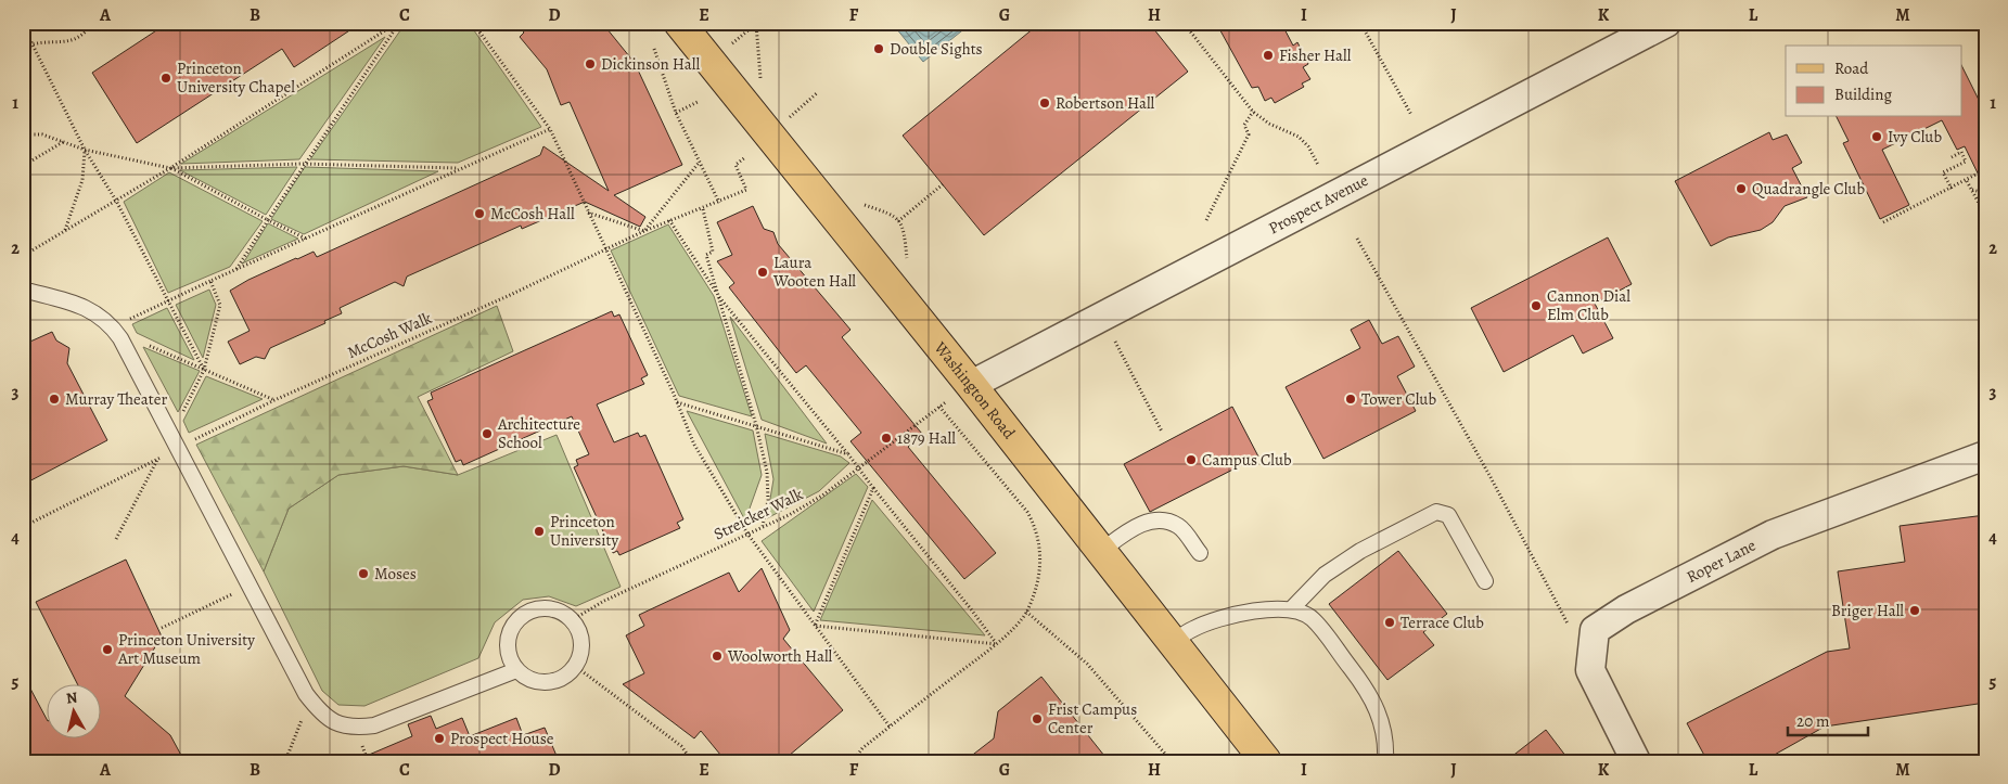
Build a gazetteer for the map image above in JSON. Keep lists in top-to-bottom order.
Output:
{
  "streets": {
    "main road": ["Washington Road"],
    "street": ["Prospect Avenue", "Roper Lane"],
    "path": ["McCosh Walk", "Streicker Walk"]
  },
  "crossings": [
    ["Prospect Avenue", "Washington Road"]
  ],
  "places": [
    "Double Sights",
    "Fisher Hall",
    "Dickinson Hall",
    "Princeton University Chapel",
    "Robertson Hall",
    "Ivy Club",
    "Quadrangle Club",
    "McCosh Hall",
    "Laura Wooten Hall",
    "Cannon Dial Elm Club",
    "Murray Theater",
    "Tower Club",
    "Architecture School",
    "1879 Hall",
    "Campus Club",
    "Princeton University",
    "Moses",
    "Briger Hall",
    "Terrace Club",
    "Princeton University Art Museum",
    "Woolworth Hall",
    "Frist Campus Center",
    "Prospect House"
  ],
  "legend": ["Road", "Building"],
  "scale_bar": "20 m",
  "north": "top",
  "grid": {
    "columns": [
      "A",
      "B",
      "C",
      "D",
      "E",
      "F",
      "G",
      "H",
      "I",
      "J",
      "K",
      "L",
      "M"
    ],
    "rows": [
      "1",
      "2",
      "3",
      "4",
      "5"
    ]
  }
}
